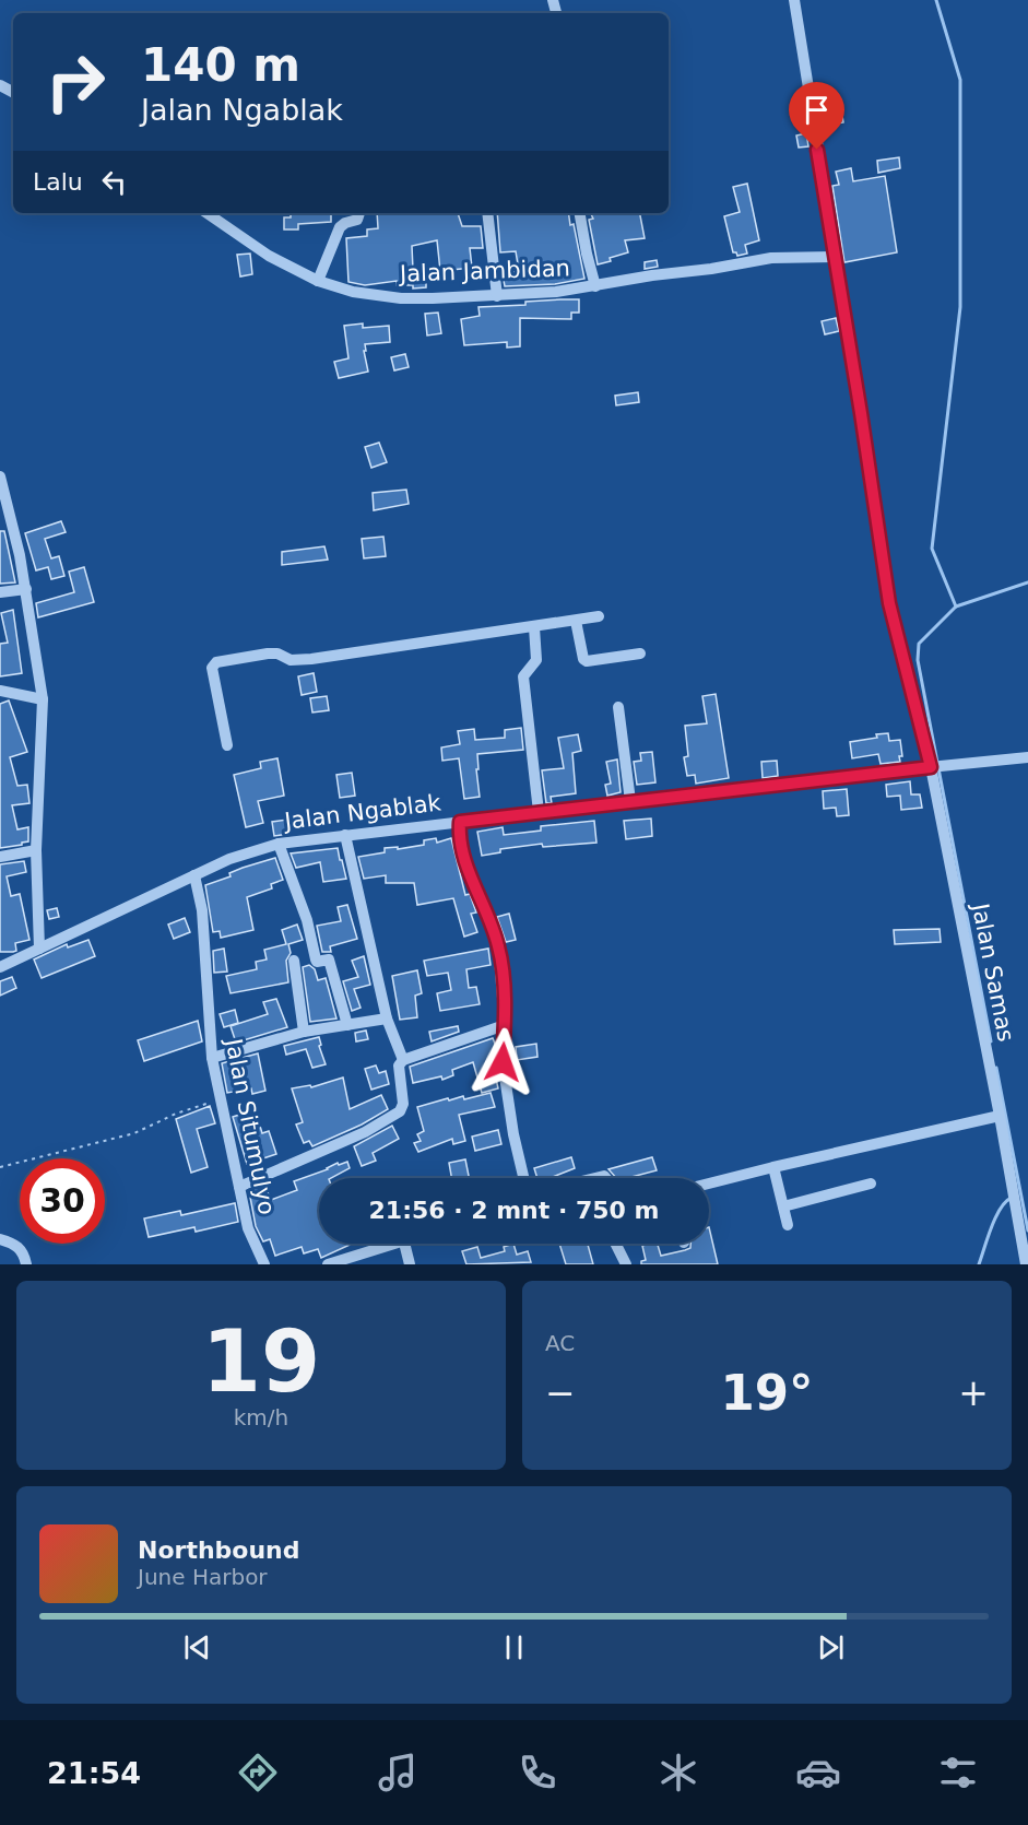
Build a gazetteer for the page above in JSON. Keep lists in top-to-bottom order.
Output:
{
  "streets": {
    "street": [
      "Jalan Jambidan",
      "Jalan Ngablak",
      "Jalan Samas",
      "Jalan Situmulyo"
    ]
  },
  "crossings": [
    ["Jalan Jambidan", "Jalan Samas"],
    ["Jalan Ngablak", "Jalan Samas"],
    ["Jalan Ngablak", "Jalan Situmulyo"]
  ],
  "page": {
    "turn": ["140 m", "Jalan Ngablak"],
    "then": "Lalu",
    "limit": "30",
    "trip": "21:56 · 2 mnt · 750 m",
    "tile": [
      ["19", "km/h"],
      "AC"
    ],
    "heat": ["−", "19°", "+"],
    "song": ["Northbound", "June Harbor"],
    "tabs": "21:54"
  }
}
